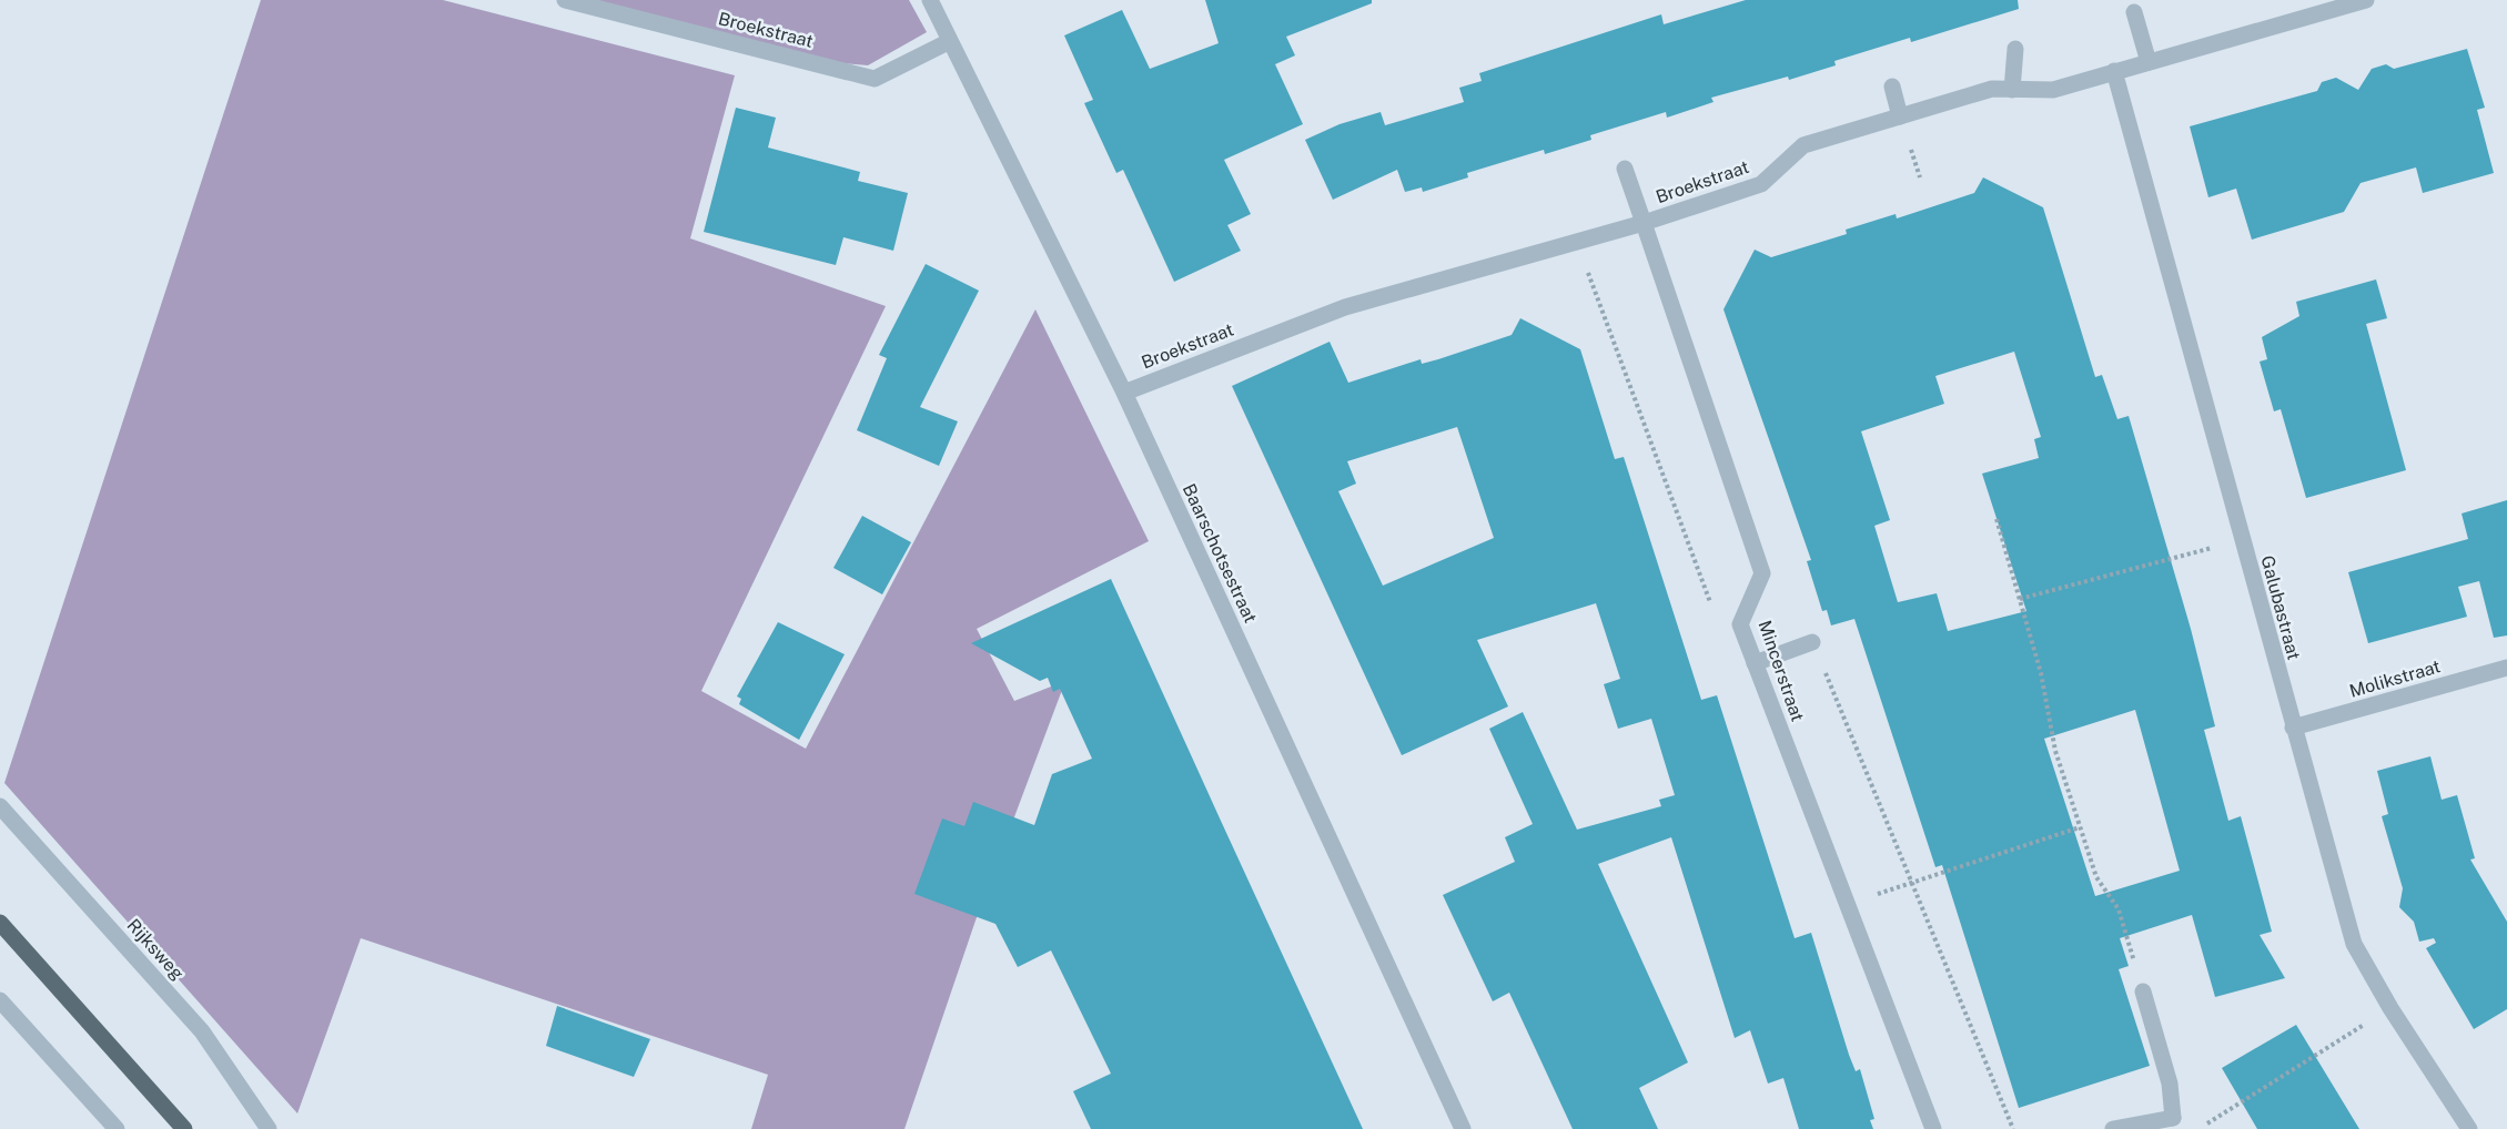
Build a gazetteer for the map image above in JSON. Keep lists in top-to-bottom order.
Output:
{
  "streets": {
    "street": [
      "Broekstraat",
      "Baarschotsestraat",
      "Galubastraat",
      "Mincerstraat",
      "Molikstraat",
      "Rijksweg"
    ]
  },
  "crossings": [
    ["Broekstraat", "Baarschotsestraat"],
    ["Broekstraat", "Galubastraat"],
    ["Broekstraat", "Mincerstraat"],
    ["Galubastraat", "Molikstraat"]
  ]
}
